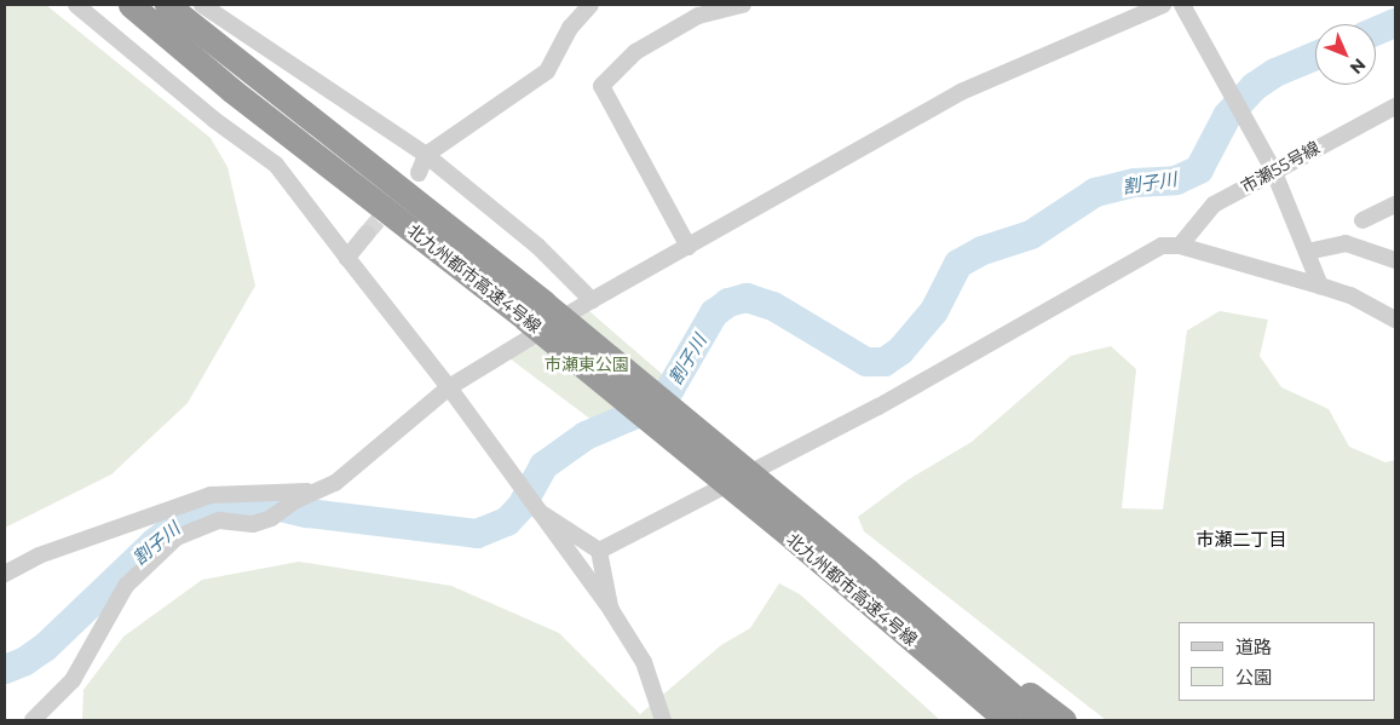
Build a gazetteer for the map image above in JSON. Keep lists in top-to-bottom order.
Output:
{
  "streets": {
    "highway": ["北九州都市高速4号線"],
    "street": ["市瀬55号線"]
  },
  "districts": ["市瀬二丁目"],
  "water": ["割子川"],
  "parks": ["市瀬東公園"],
  "legend": ["道路", "公園"],
  "north": "bottom right"
}
